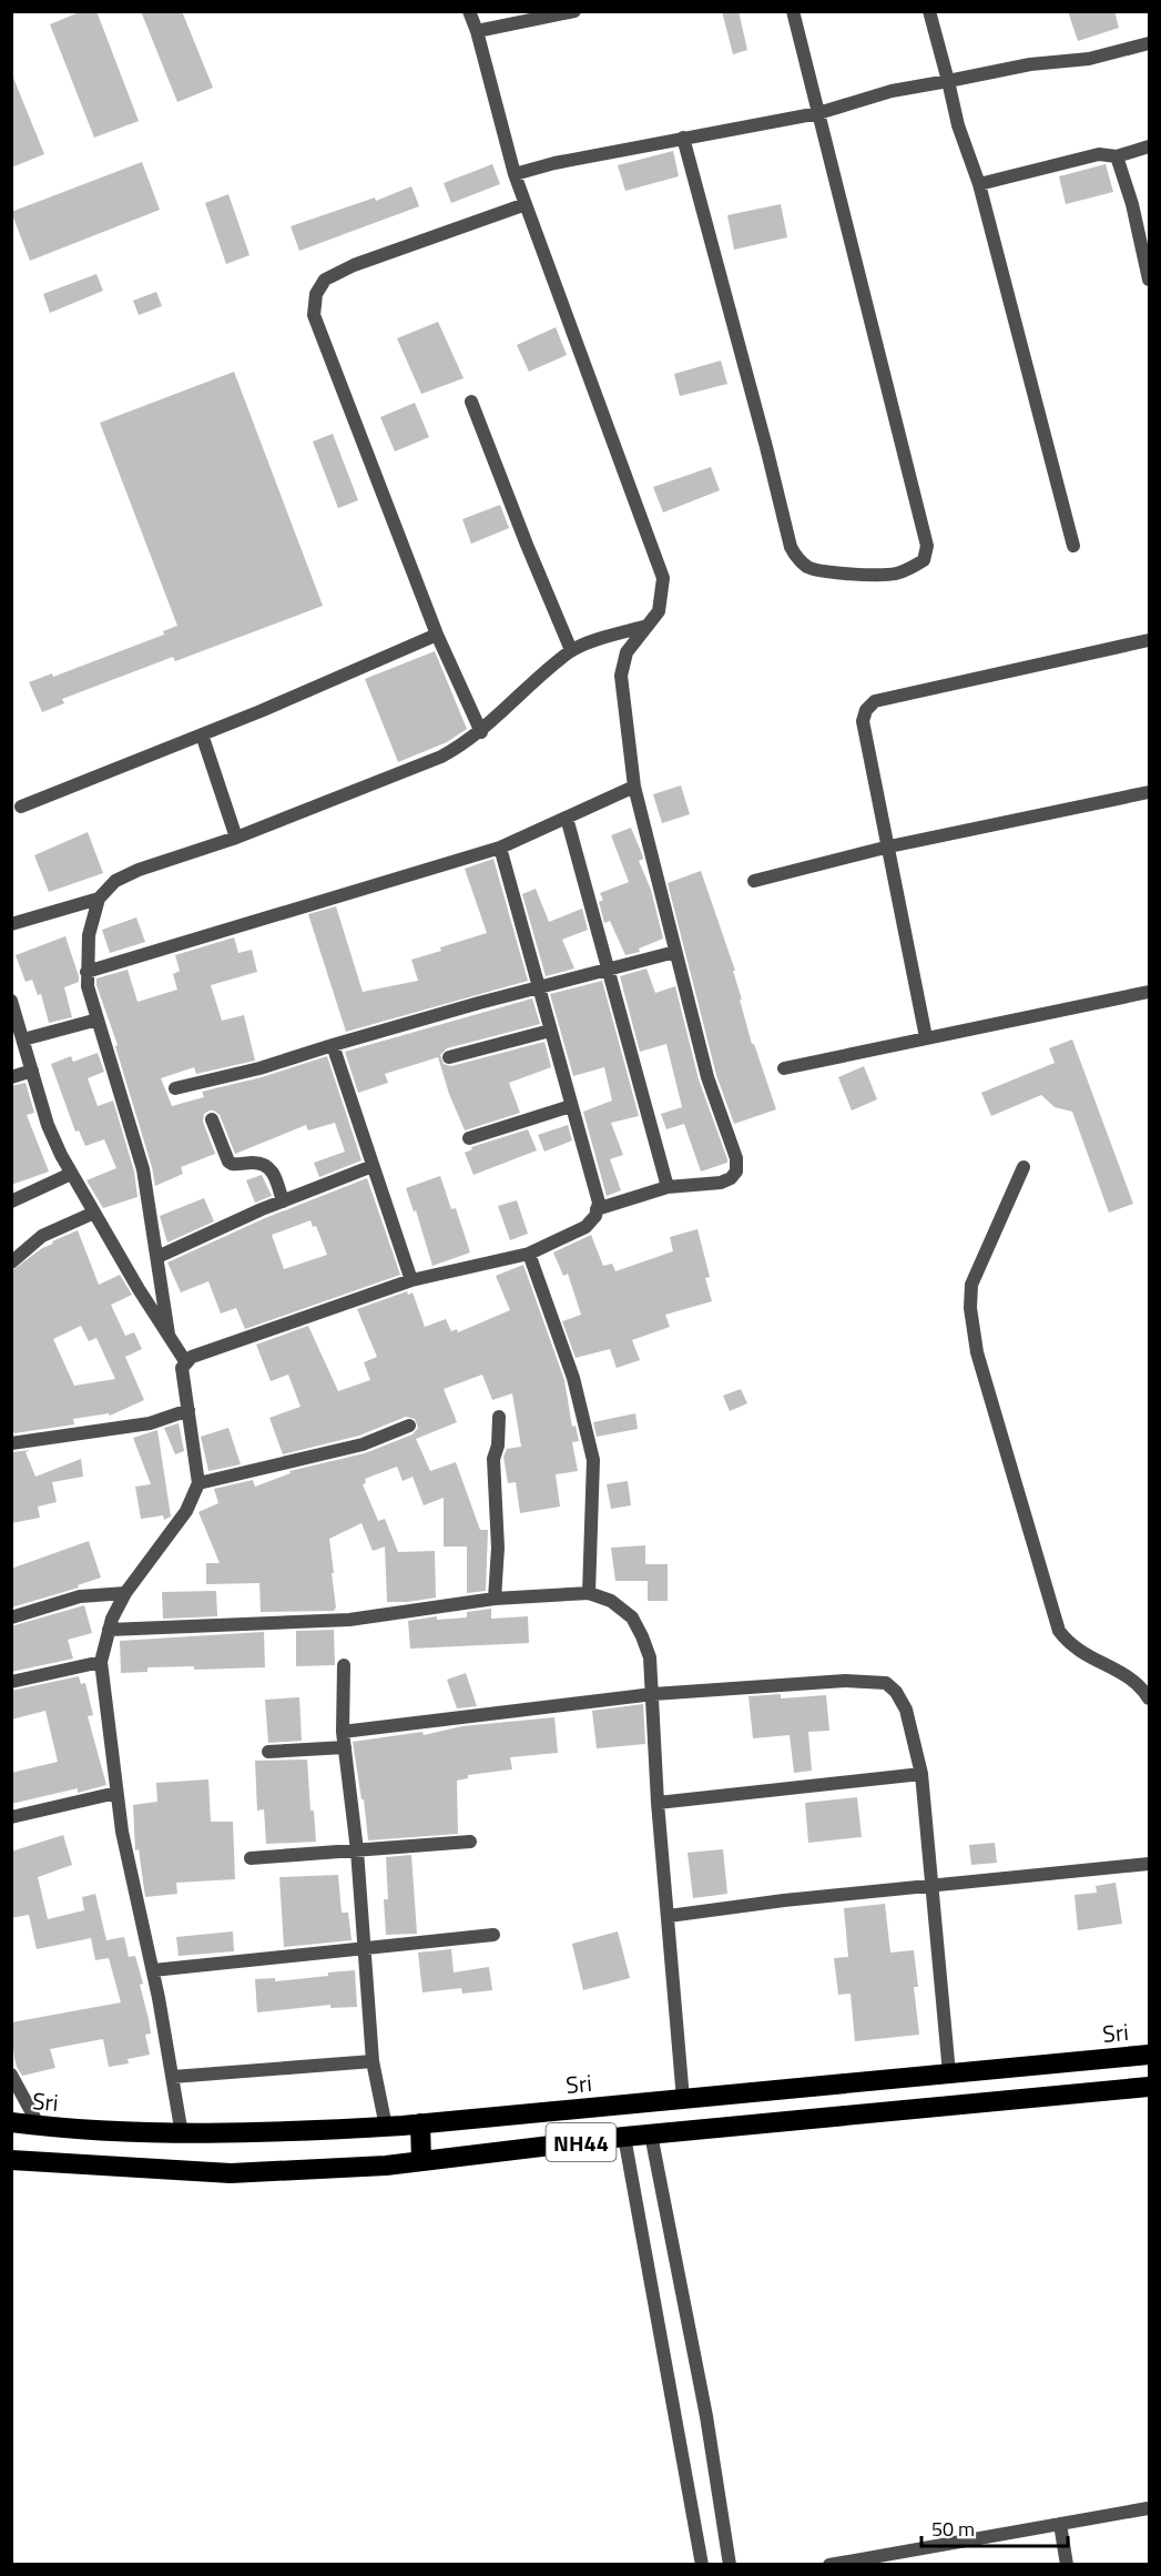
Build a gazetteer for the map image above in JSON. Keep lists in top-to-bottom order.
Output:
{
  "streets": {
    "highway": ["Sri", "NH44"]
  },
  "scale_bar": "50 m"
}
